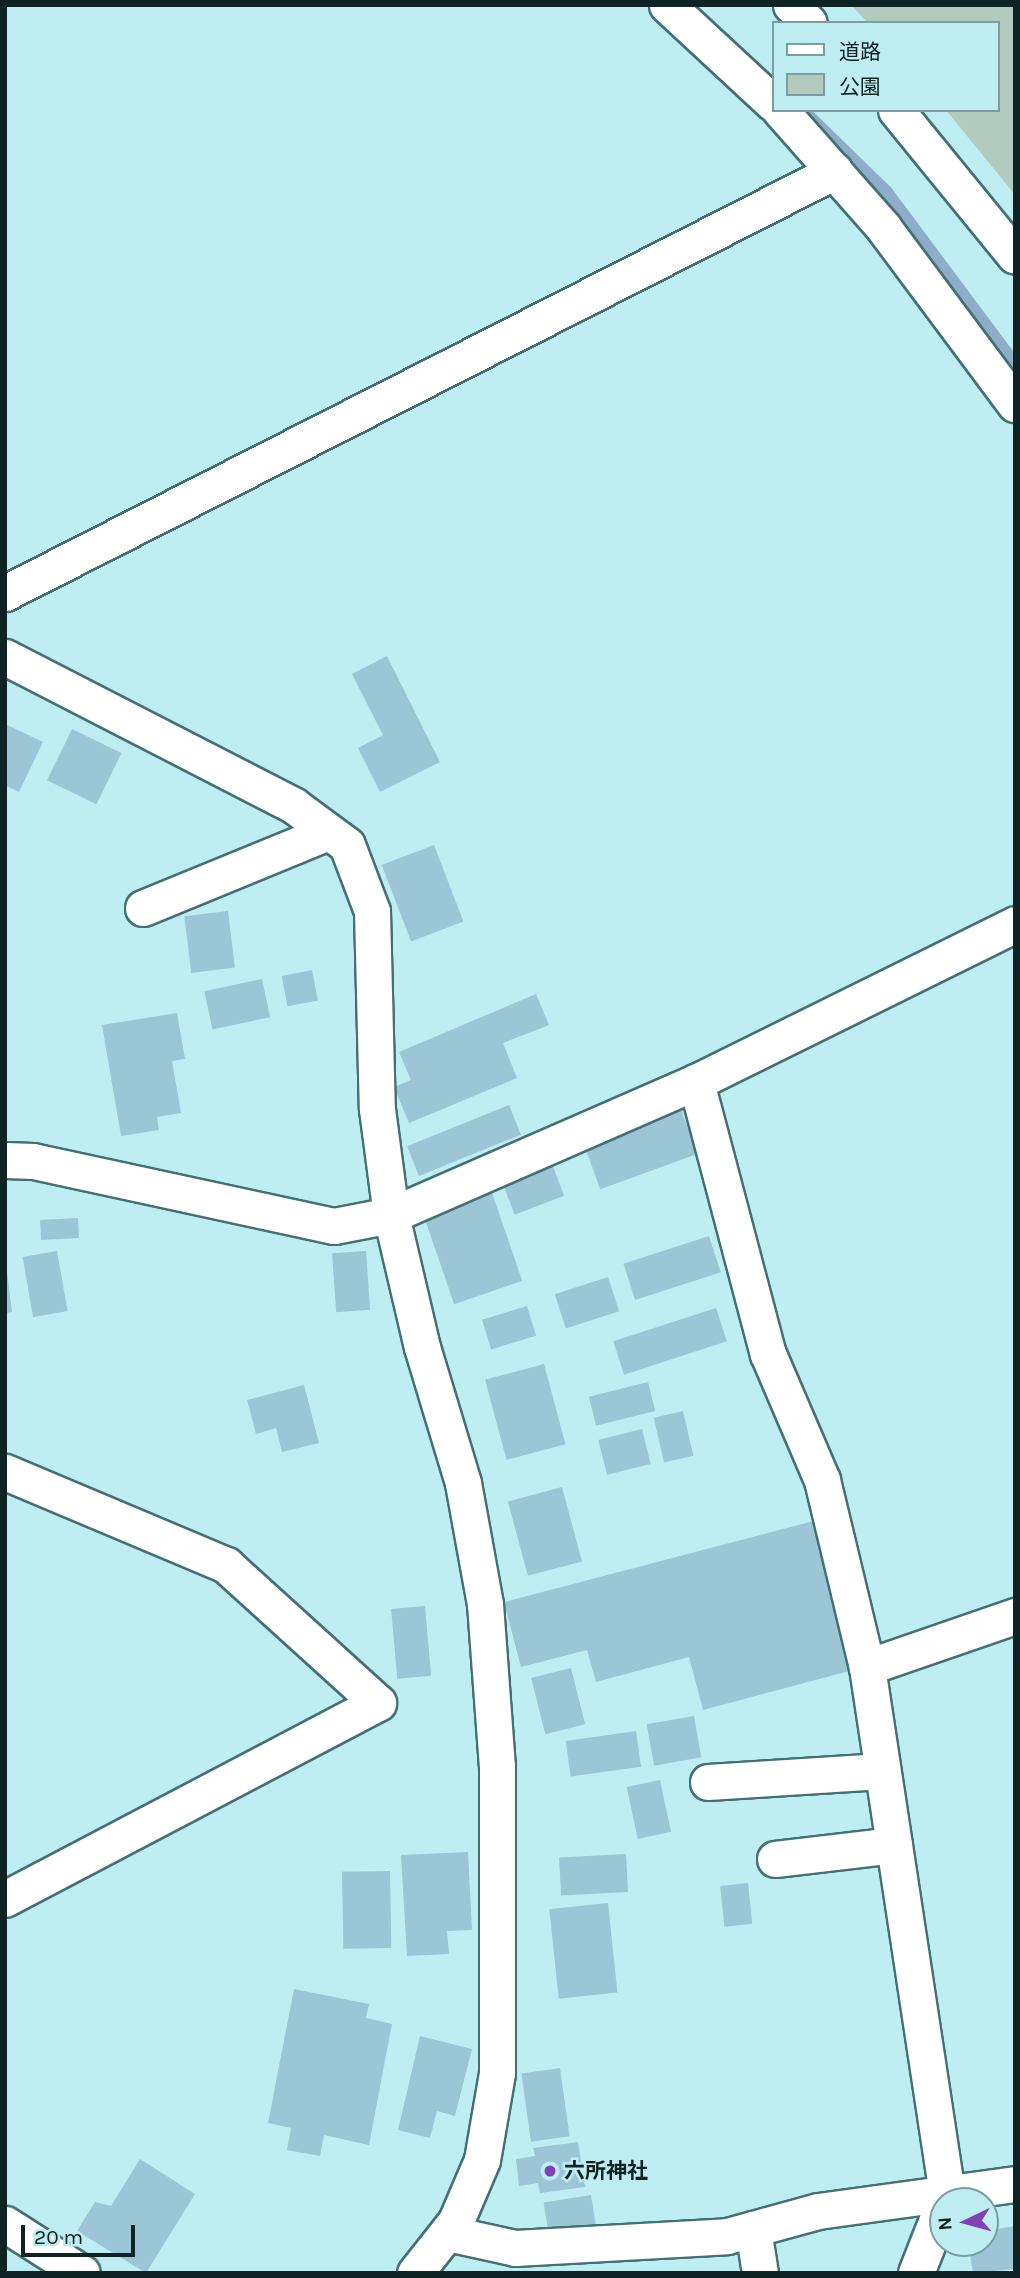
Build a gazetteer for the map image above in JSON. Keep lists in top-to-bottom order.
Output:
{
  "places": ["六所神社"],
  "legend": ["道路", "公園"],
  "scale_bar": "20 m",
  "north": "left"
}
